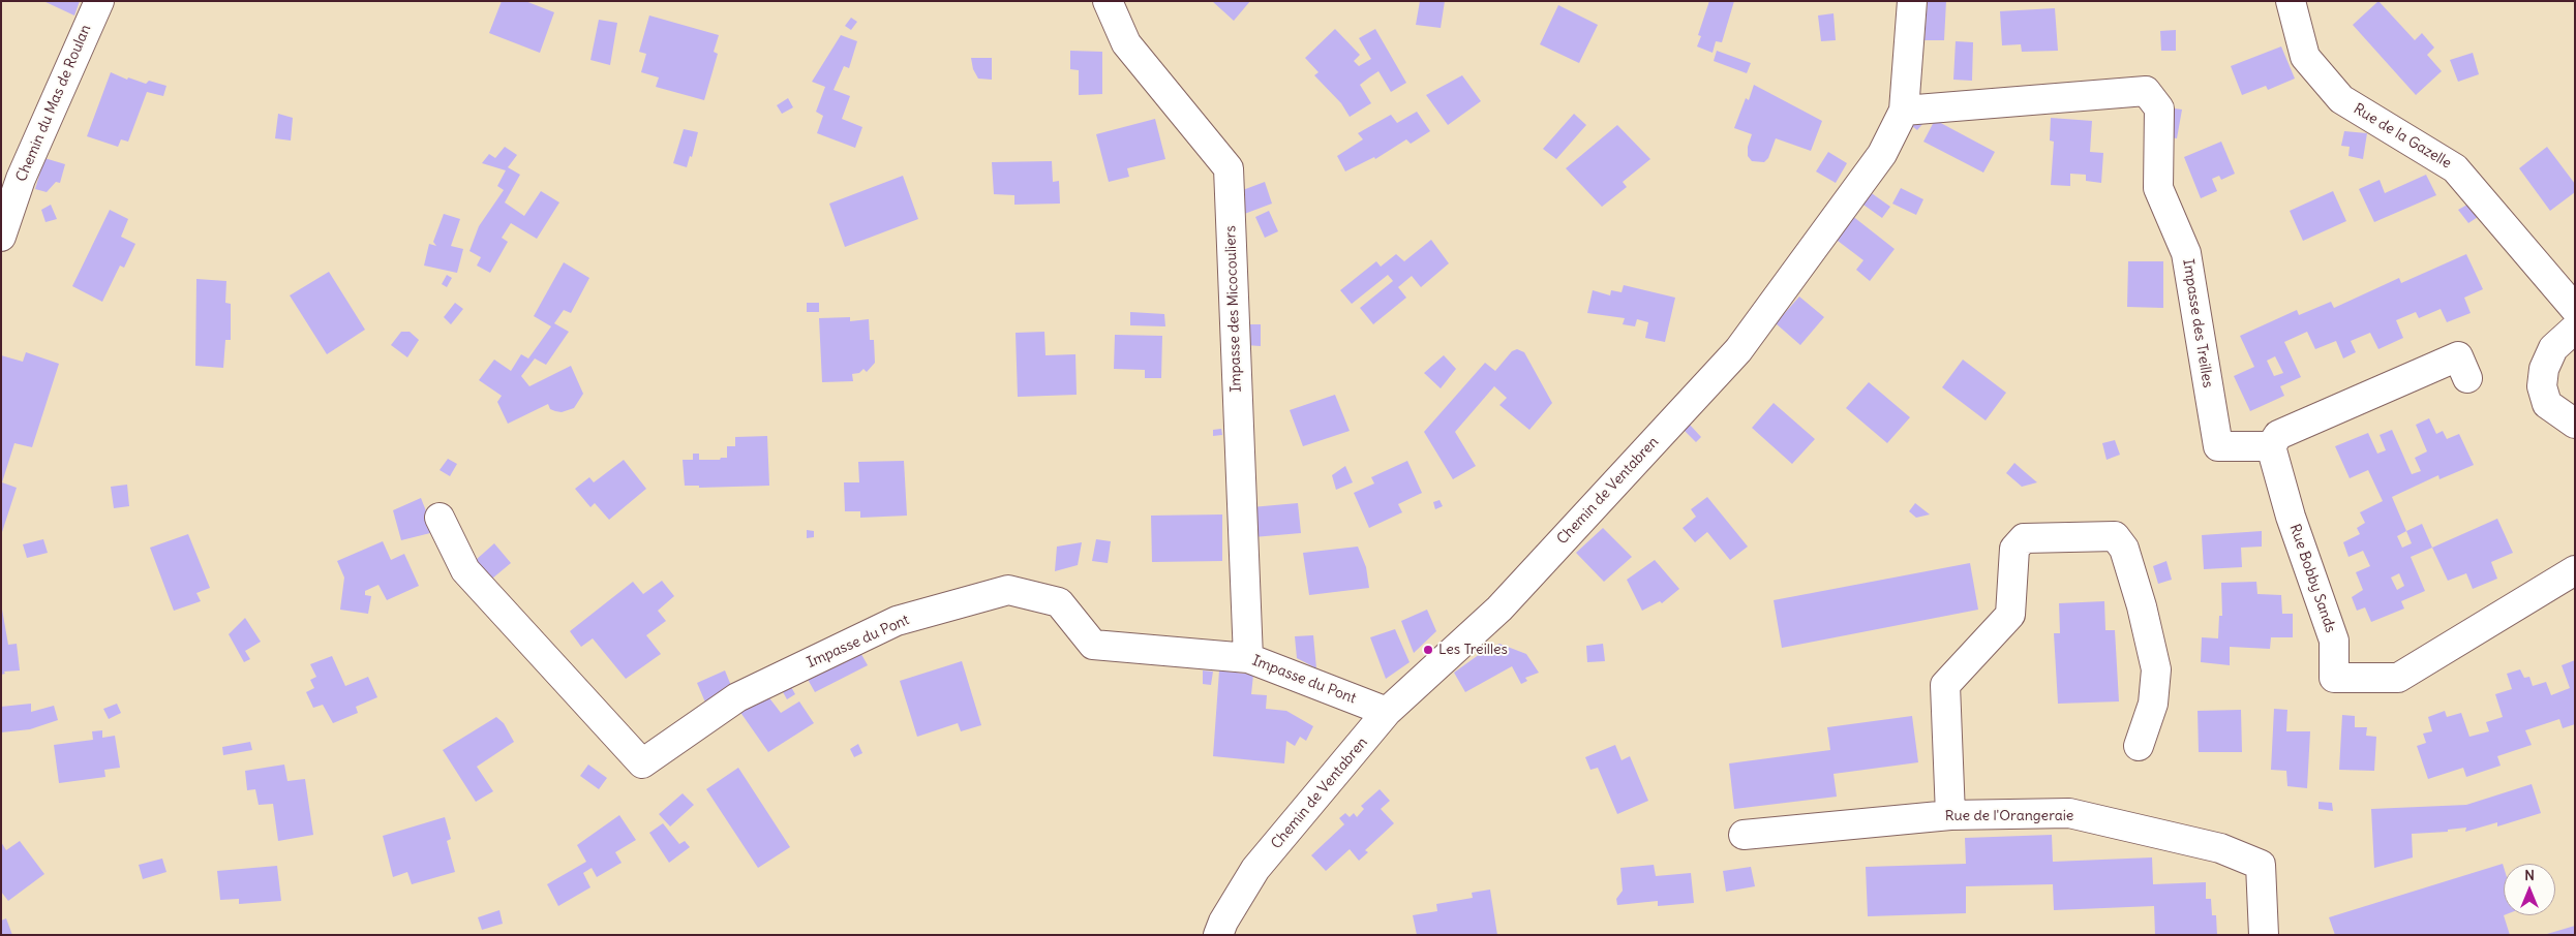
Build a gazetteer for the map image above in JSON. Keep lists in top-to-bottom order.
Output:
{
  "streets": {
    "street": [
      "Chemin du Mas de Roulan",
      "Rue de la Gazelle",
      "Impasse des Micocouliers",
      "Impasse des Treilles",
      "Chemin de Ventabren",
      "Rue Bobby Sands",
      "Impasse du Pont",
      "Rue de l'Orangeraie"
    ]
  },
  "crossings": [
    ["Impasse des Micocouliers", "Impasse du Pont"],
    ["Impasse des Treilles", "Chemin de Ventabren"],
    ["Impasse des Treilles", "Rue Bobby Sands"],
    ["Chemin de Ventabren", "Impasse du Pont"]
  ],
  "places": ["Les Treilles"],
  "north": "top"
}
